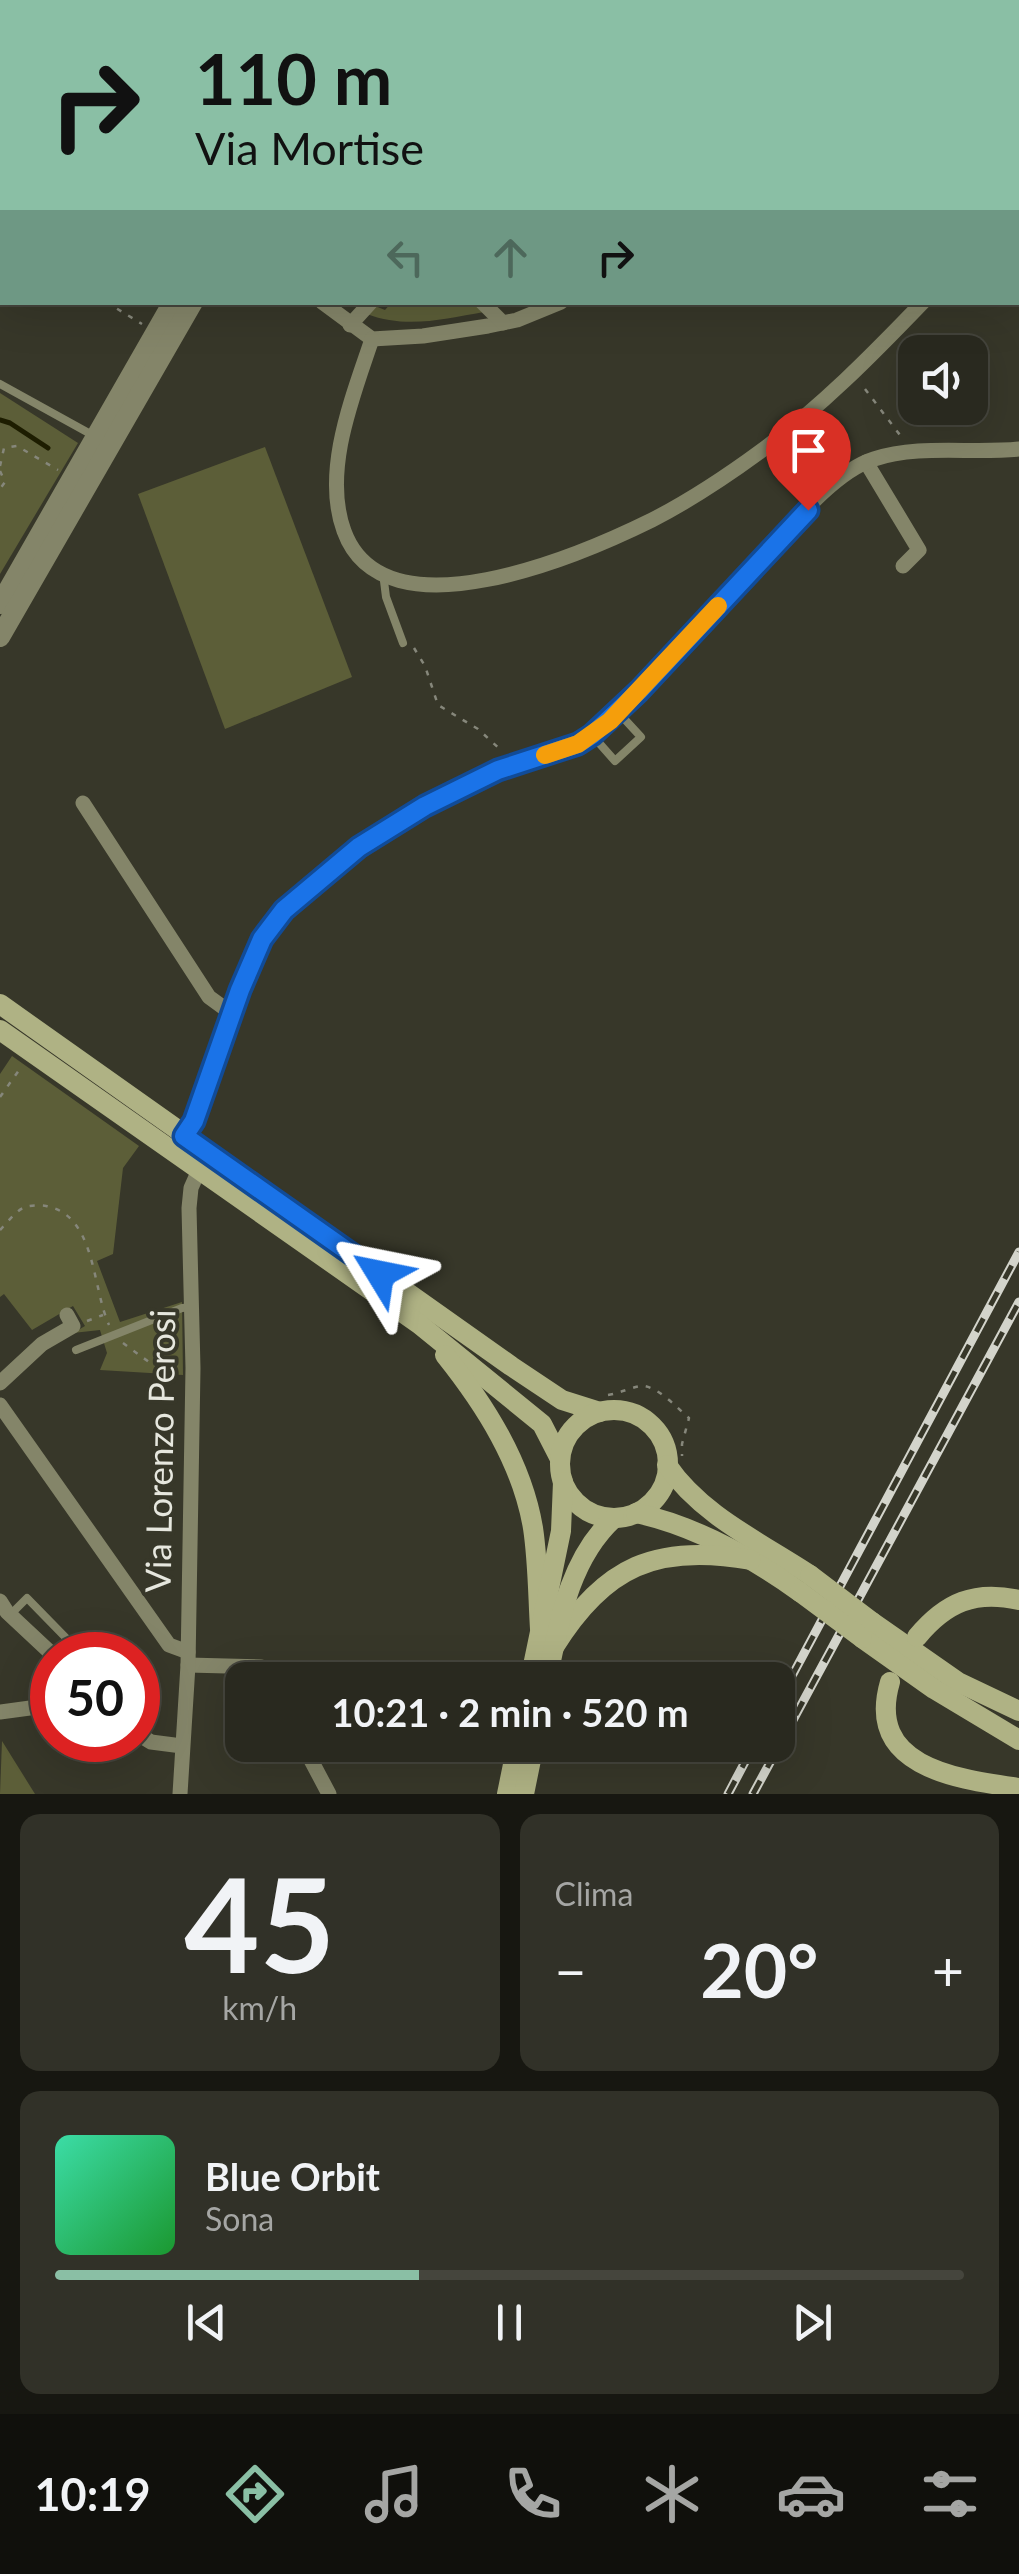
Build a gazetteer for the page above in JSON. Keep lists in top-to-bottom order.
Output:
{
  "streets": {
    "street": ["Via Lorenzo Perosi"]
  },
  "page": {
    "turn": ["110 m", "Via Mortise"],
    "limit": "50",
    "trip": "10:21 · 2 min · 520 m",
    "tile": [
      ["45", "km/h"],
      "Clima"
    ],
    "heat": ["−", "20°", "+"],
    "song": ["Blue Orbit", "Sona"],
    "tabs": "10:19"
  }
}
